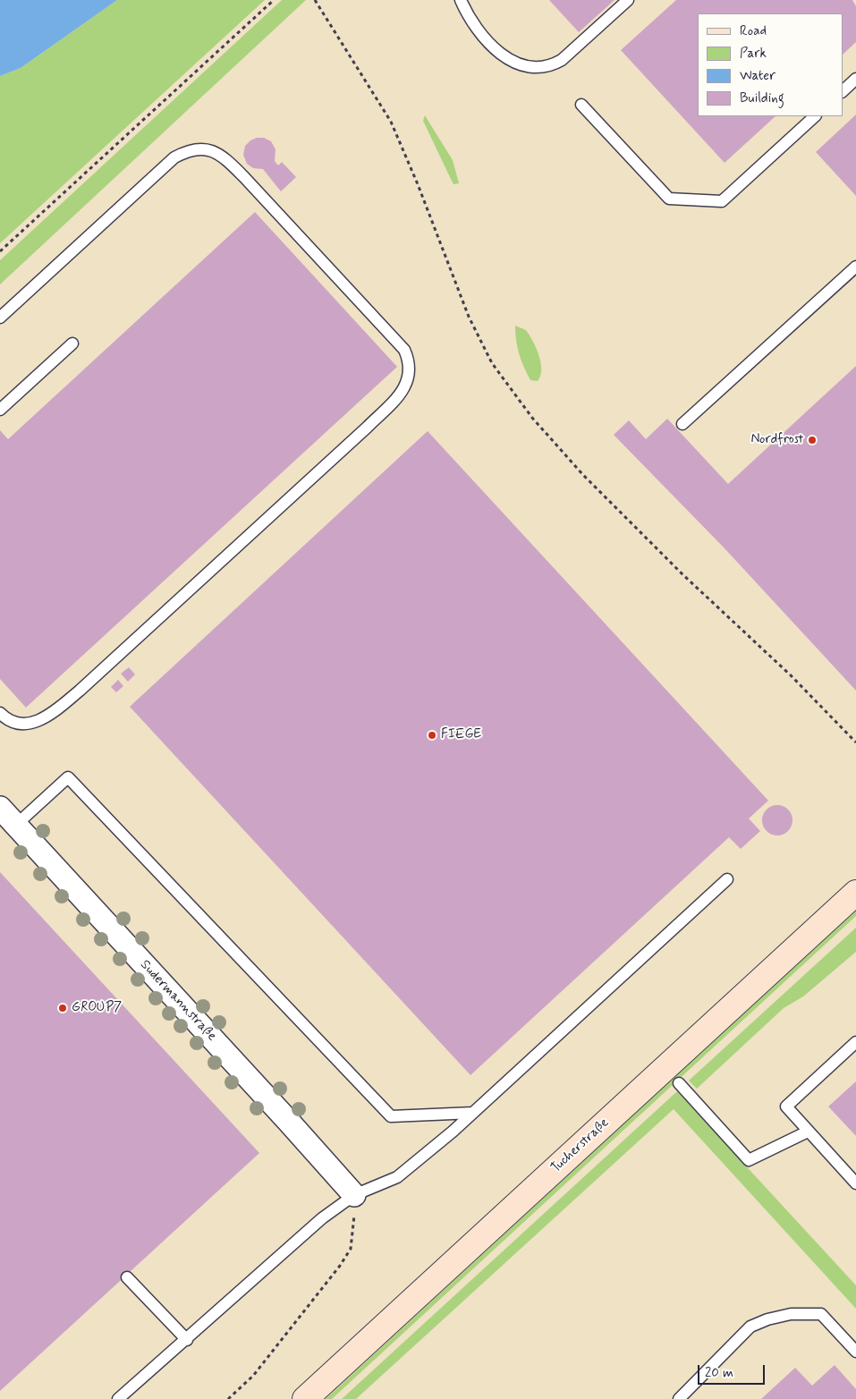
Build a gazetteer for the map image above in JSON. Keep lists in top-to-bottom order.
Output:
{
  "streets": {
    "main road": ["Tucherstraße"],
    "street": ["Sudermannstraße"]
  },
  "places": ["Nordfrost", "FIEGE", "GROUP7"],
  "legend": [
    "Road",
    "Park",
    "Water",
    "Building"
  ],
  "scale_bar": "20 m"
}
